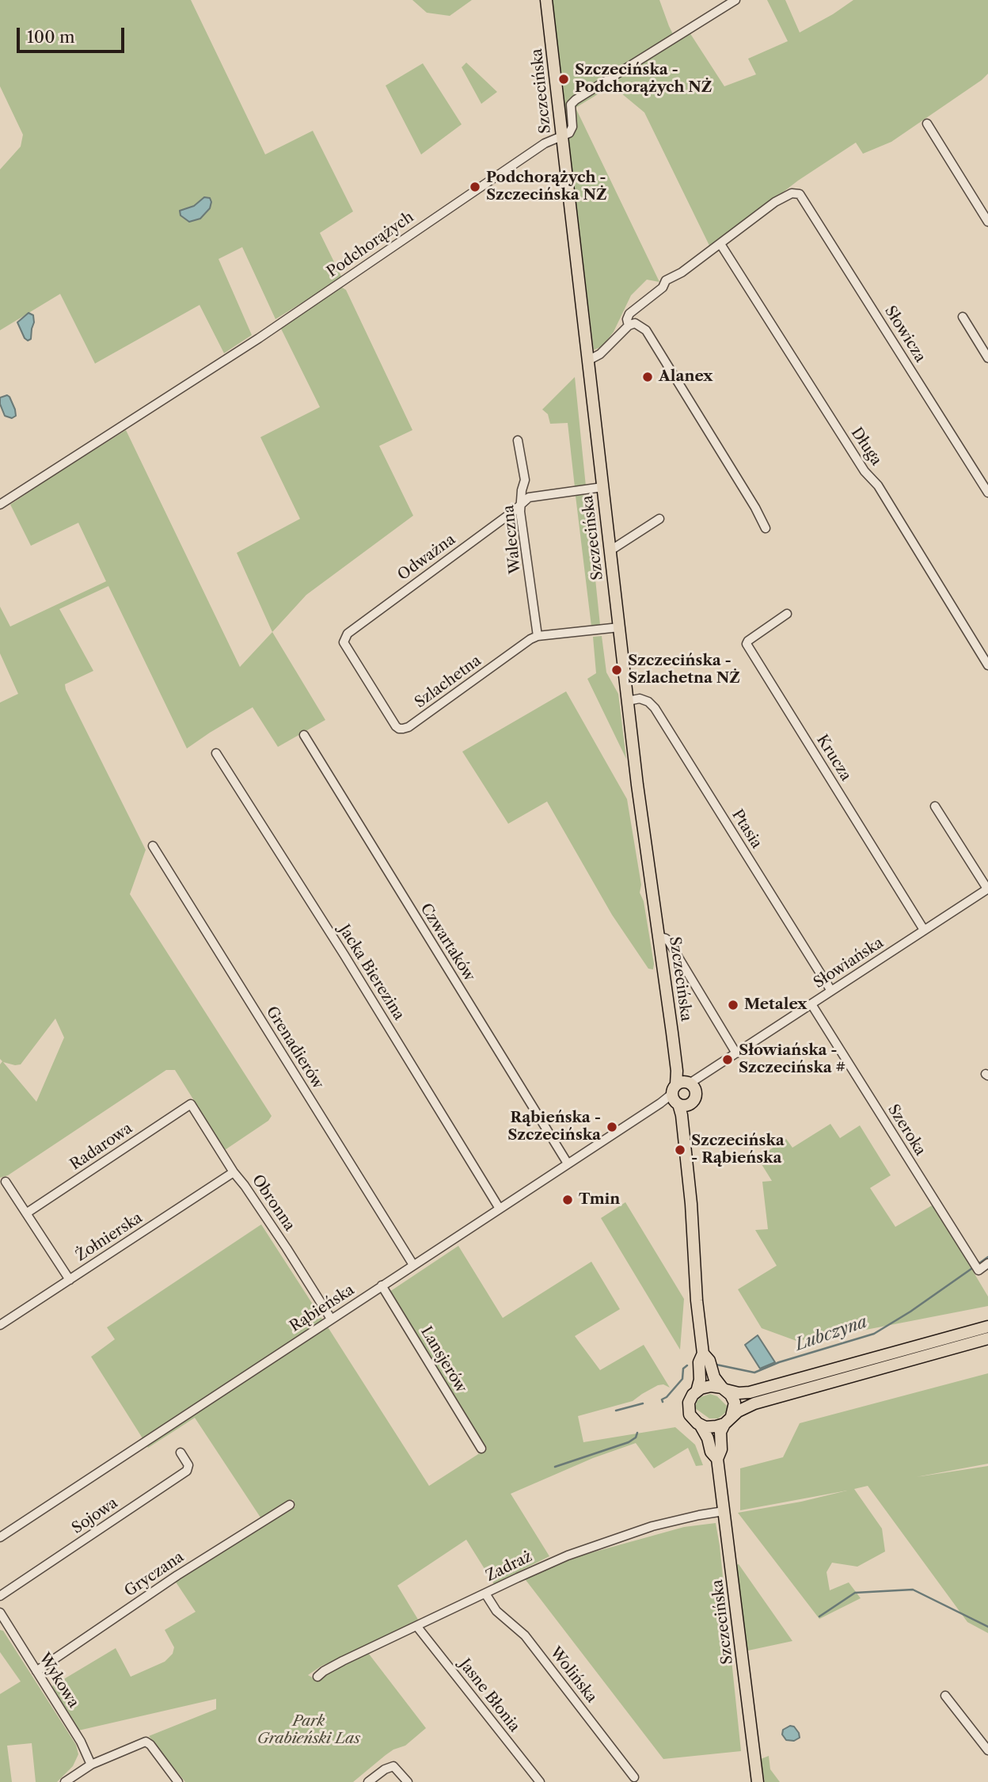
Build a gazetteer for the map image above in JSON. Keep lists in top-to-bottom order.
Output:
{
  "streets": {
    "main road": ["Szczecińska"],
    "street": [
      "Podchorążych",
      "Słowicza",
      "Długa",
      "Waleczna",
      "Odważna",
      "Szlachetna",
      "Krucza",
      "Ptasia",
      "Czwartaków",
      "Słowiańska",
      "Jacka Bierezina",
      "Grenadierów",
      "Szeroka",
      "Radarowa",
      "Obronna",
      "Żołnierska",
      "Rąbieńska",
      "Lansjerów",
      "Sojowa",
      "Zadraż",
      "Gryczana",
      "Wolińska",
      "Wykowa",
      "Jasne Błonia"
    ]
  },
  "crossings": [
    ["Szczecińska", "Podchorążych"],
    ["Szczecińska", "Szlachetna"],
    ["Szczecińska", "Ptasia"],
    ["Szczecińska", "Słowiańska"],
    ["Szczecińska", "Rąbieńska"],
    ["Szczecińska", "Zadraż"],
    ["Słowicza", "Długa"],
    ["Waleczna", "Odważna"],
    ["Waleczna", "Szlachetna"],
    ["Odważna", "Szlachetna"],
    ["Krucza", "Słowiańska"],
    ["Ptasia", "Słowiańska"],
    ["Czwartaków", "Rąbieńska"],
    ["Słowiańska", "Szeroka"],
    ["Słowiańska", "Rąbieńska"],
    ["Jacka Bierezina", "Rąbieńska"],
    ["Grenadierów", "Rąbieńska"],
    ["Radarowa", "Obronna"],
    ["Obronna", "Żołnierska"],
    ["Obronna", "Rąbieńska"],
    ["Rąbieńska", "Lansjerów"],
    ["Zadraż", "Wolińska"],
    ["Zadraż", "Jasne Błonia"],
    ["Gryczana", "Wykowa"]
  ],
  "water": ["Lubczyna"],
  "parks": ["Park Grabieński Las"],
  "places": [
    "Szczecińska - Podchorążych NŻ",
    "Podchorążych - Szczecińska NŻ",
    "Alanex",
    "Szczecińska - Szlachetna NŻ",
    "Metalex",
    "Słowiańska - Szczecińska #",
    "Rąbieńska - Szczecińska",
    "Szczecińska - Rąbieńska",
    "Tmin"
  ],
  "scale_bar": "100 m"
}
